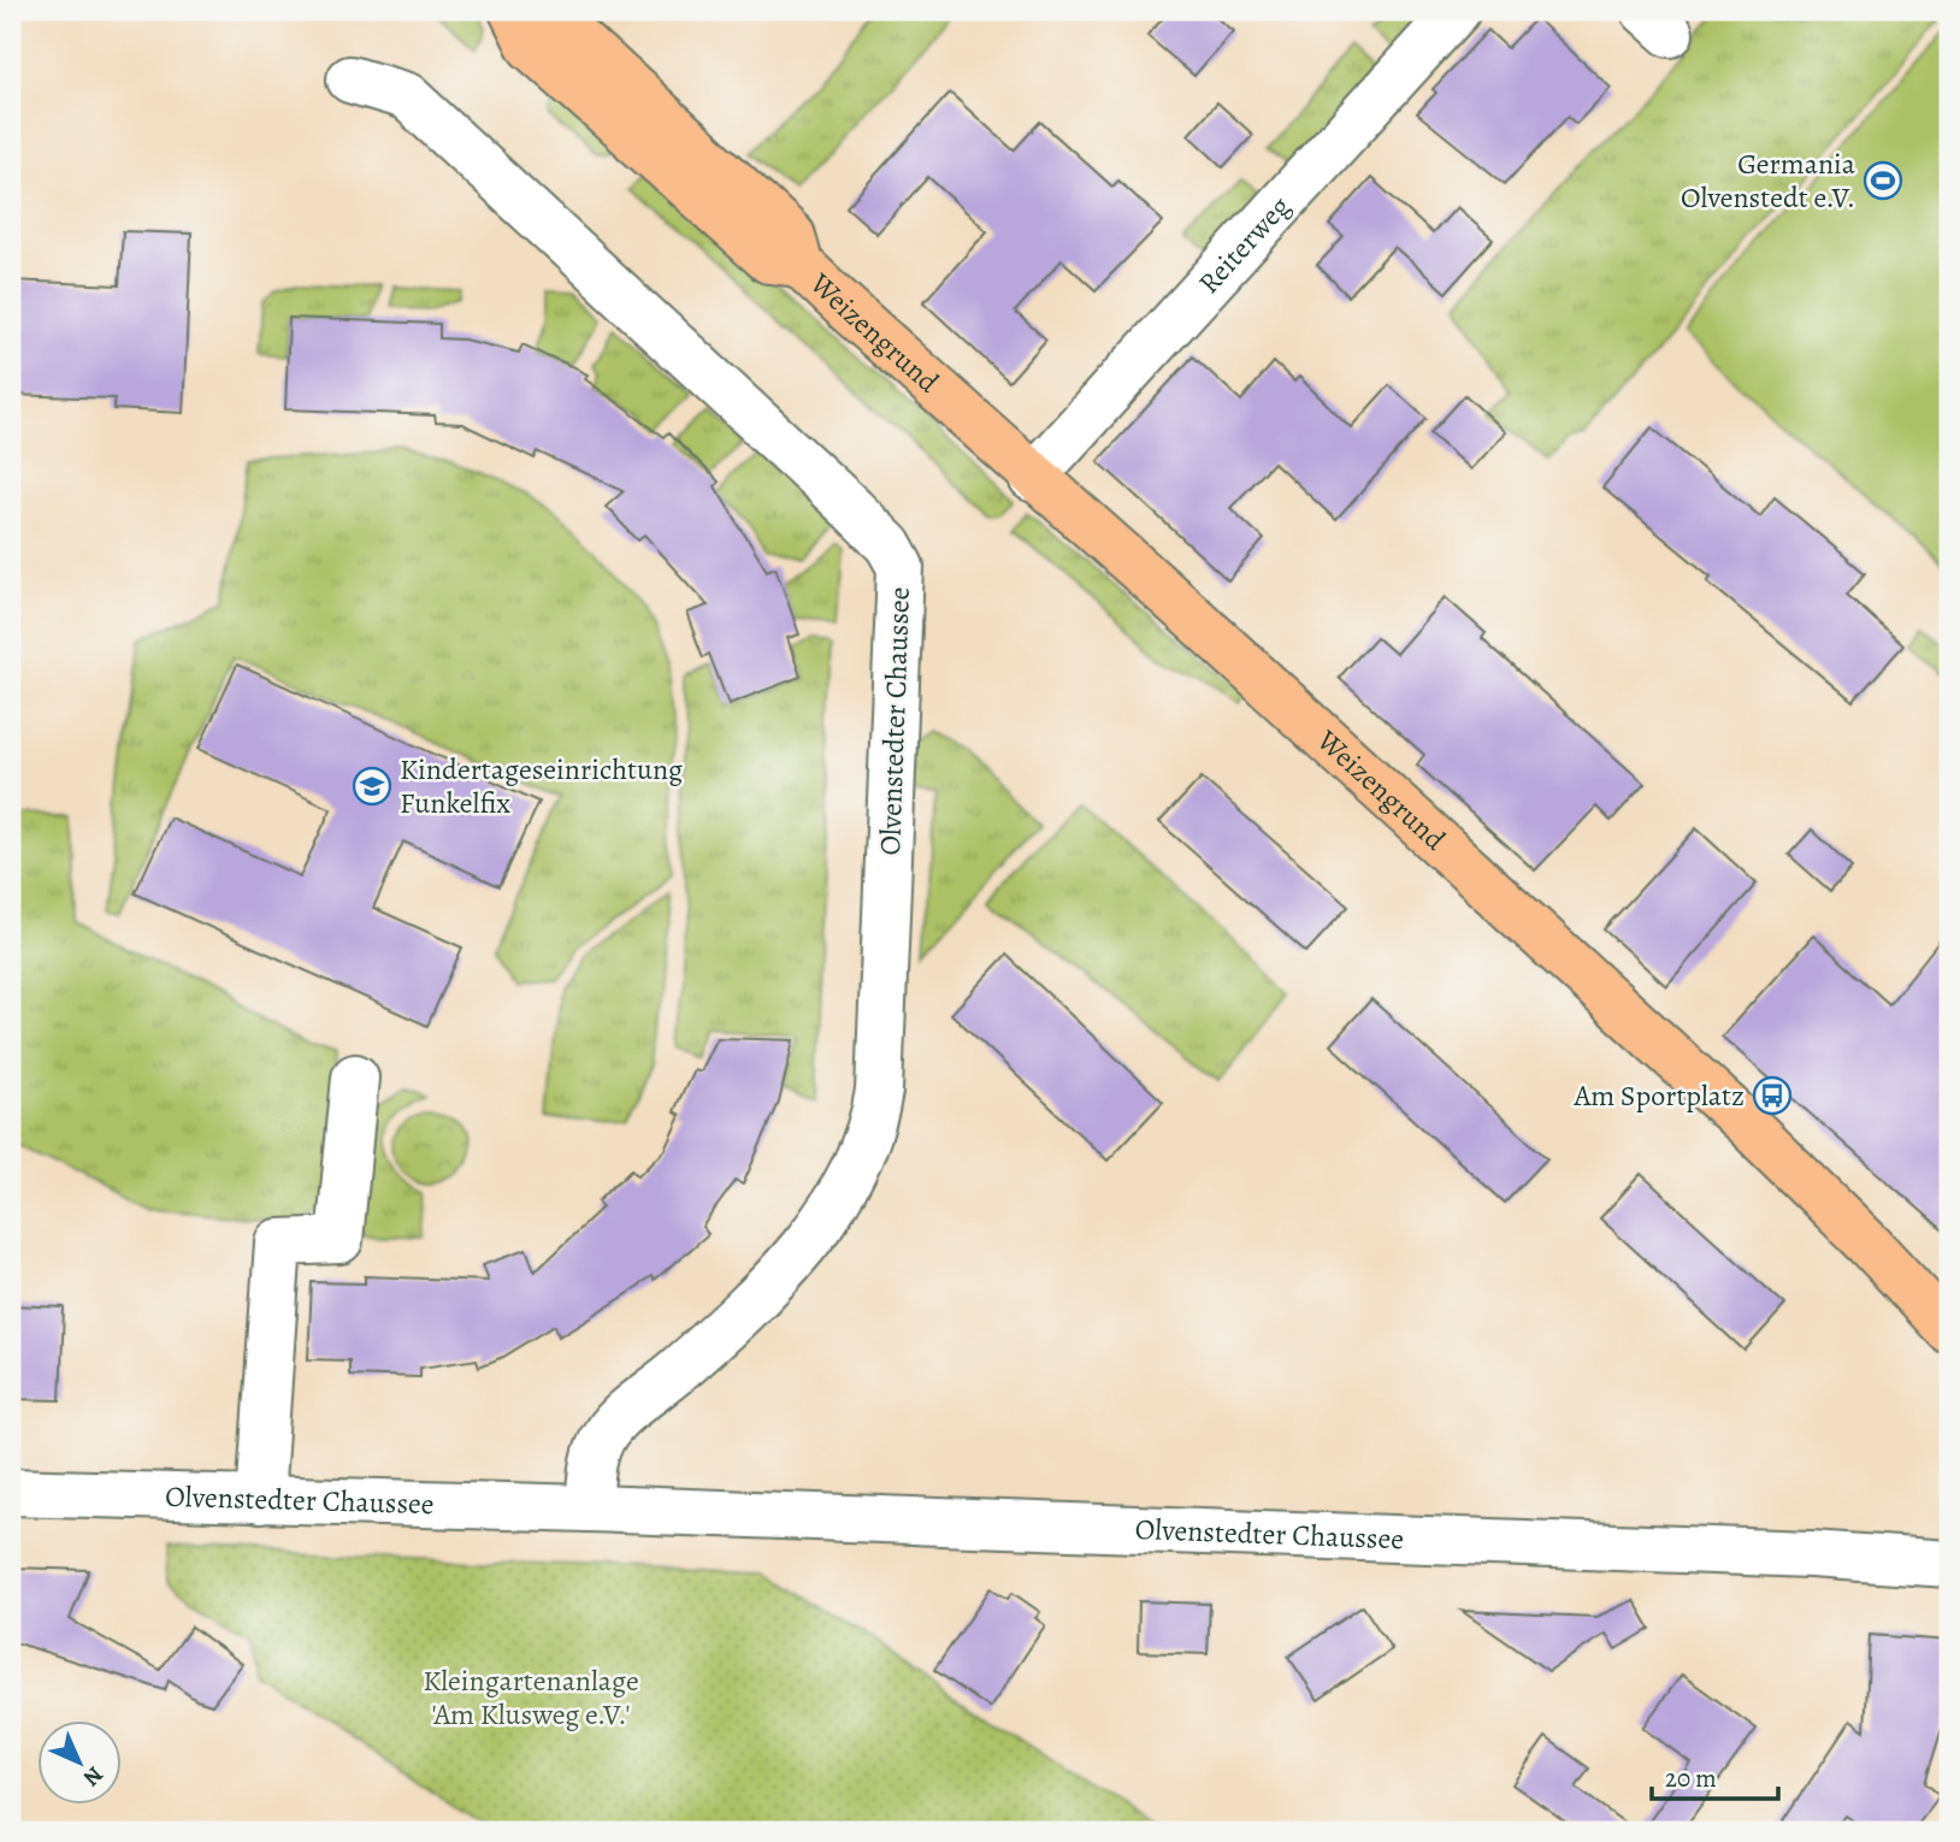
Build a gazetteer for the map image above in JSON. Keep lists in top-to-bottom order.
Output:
{
  "streets": {
    "main road": ["Weizengrund"],
    "street": ["Reiterweg", "Olvenstedter Chaussee"]
  },
  "crossings": [
    ["Reiterweg", "Weizengrund"]
  ],
  "parks": ["Kleingartenanlage 'Am Klusweg e.V.'"],
  "places": {
    "sports": ["Germania Olvenstedt e.V."],
    "school or university": ["Kindertageseinrichtung Funkelfix"],
    "bus stop": ["Am Sportplatz"]
  },
  "scale_bar": "20 m",
  "north": "bottom right"
}
